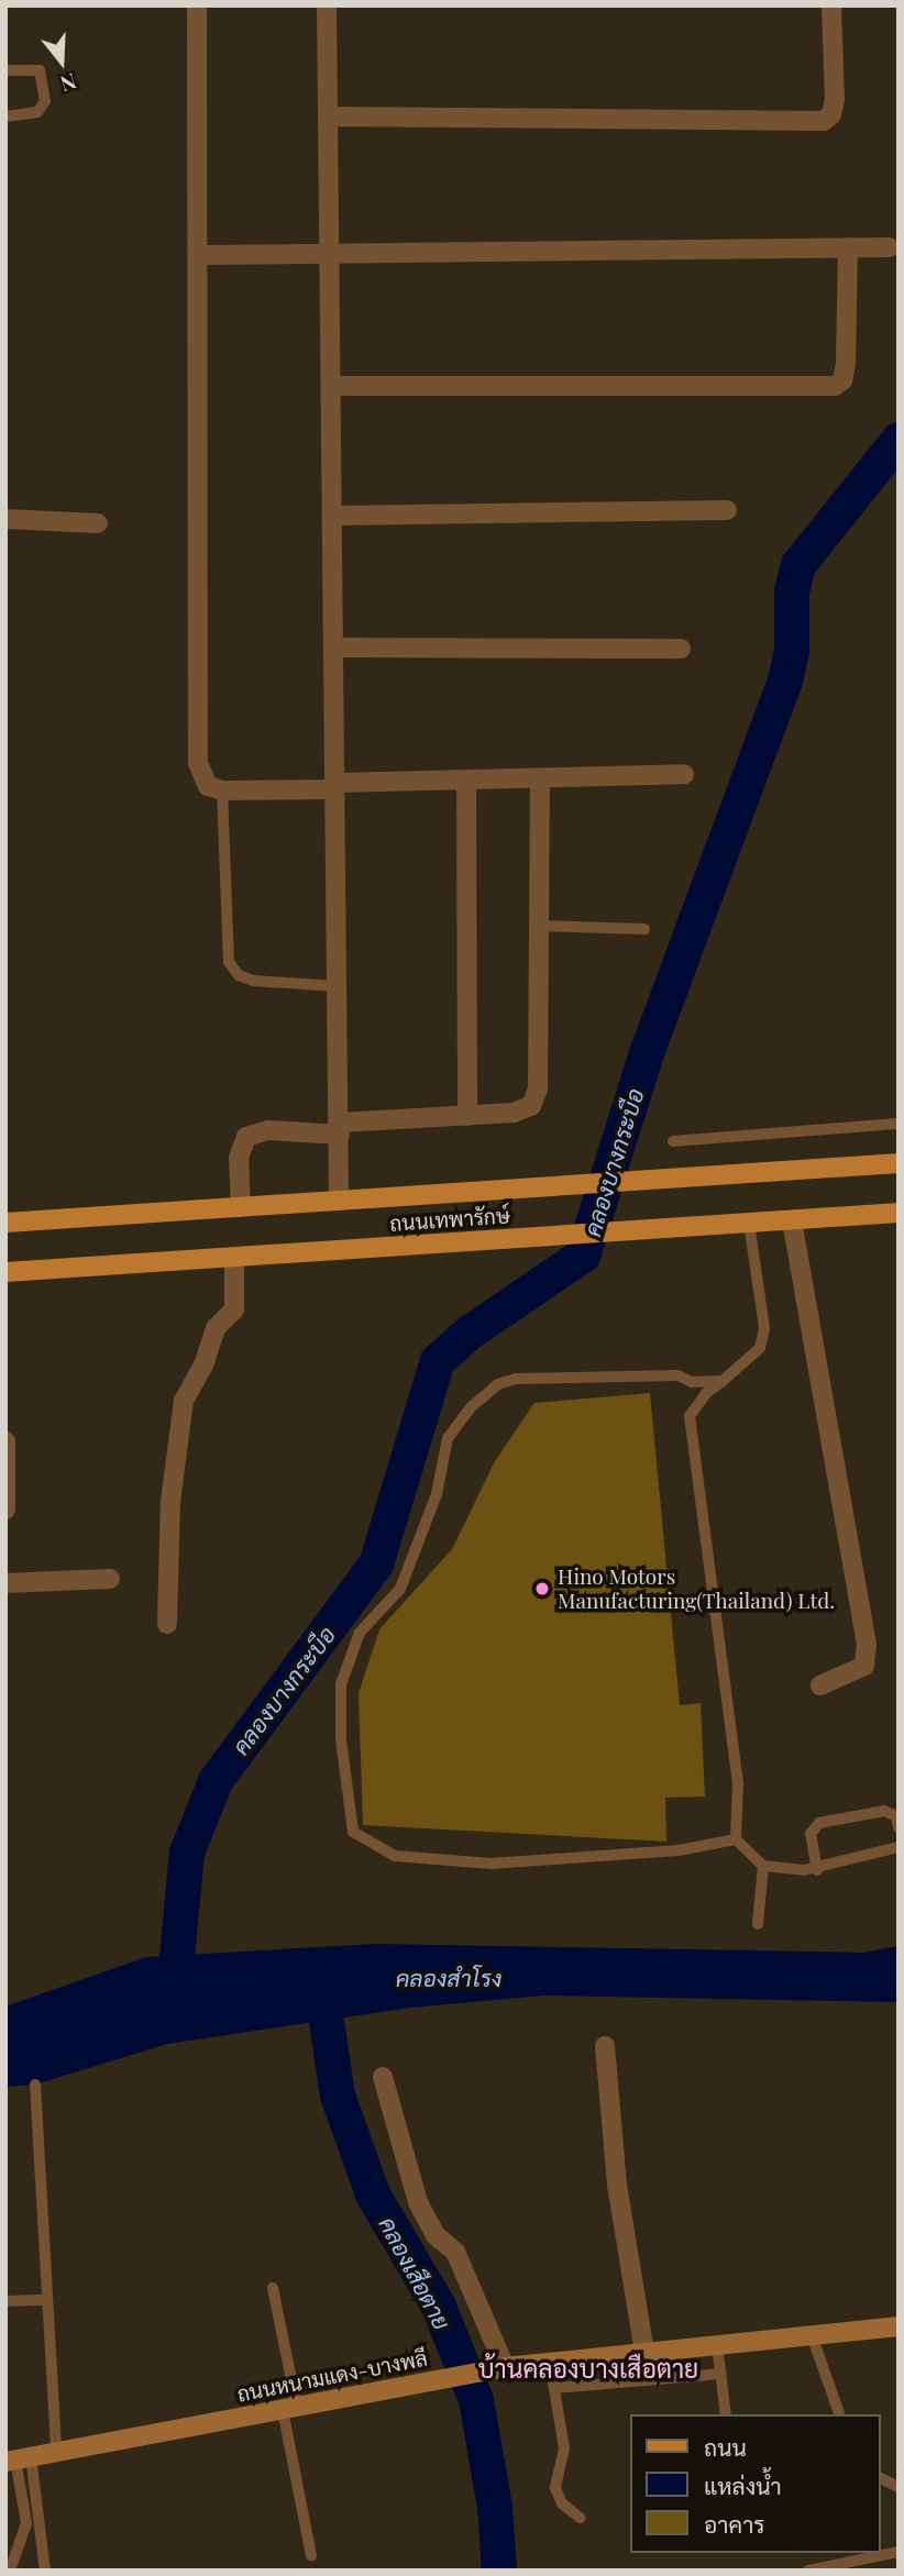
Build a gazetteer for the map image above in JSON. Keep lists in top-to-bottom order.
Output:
{
  "streets": {
    "main road": ["ถนนเทพารักษ์", "ถนนหนามแดง-บางพลี"]
  },
  "districts": ["บ้านคลองบางเสือตาย"],
  "water": ["คลองบางกระบือ", "คลองสำโรง", "คลองเสือตาย"],
  "places": ["Hino Motors Manufacturing(Thailand) Ltd."],
  "legend": ["ถนน", "แหล่งน้ำ", "อาคาร"],
  "north": "bottom"
}
